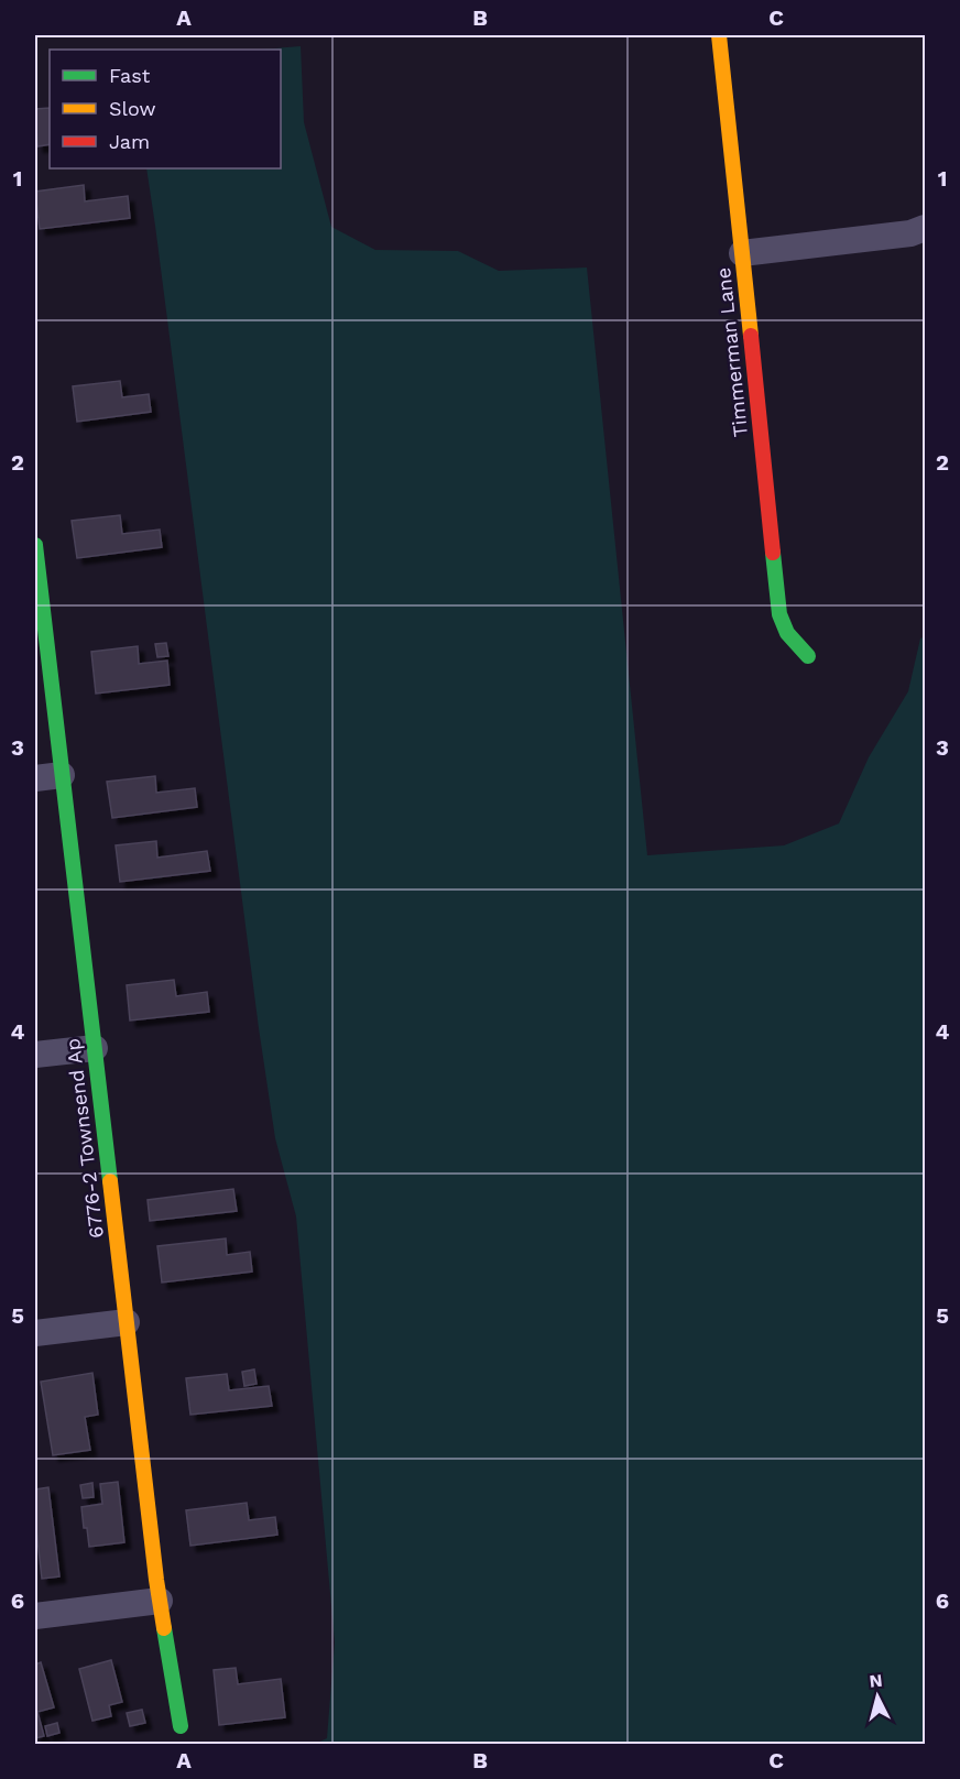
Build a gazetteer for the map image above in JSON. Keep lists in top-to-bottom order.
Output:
{
  "streets": {
    "street": ["Timmerman Lane", "6776-2 Townsend Ap"]
  },
  "legend": ["Fast", "Slow", "Jam"],
  "north": "top",
  "grid": {
    "columns": ["A", "B", "C"],
    "rows": [
      "1",
      "2",
      "3",
      "4",
      "5",
      "6"
    ]
  }
}
